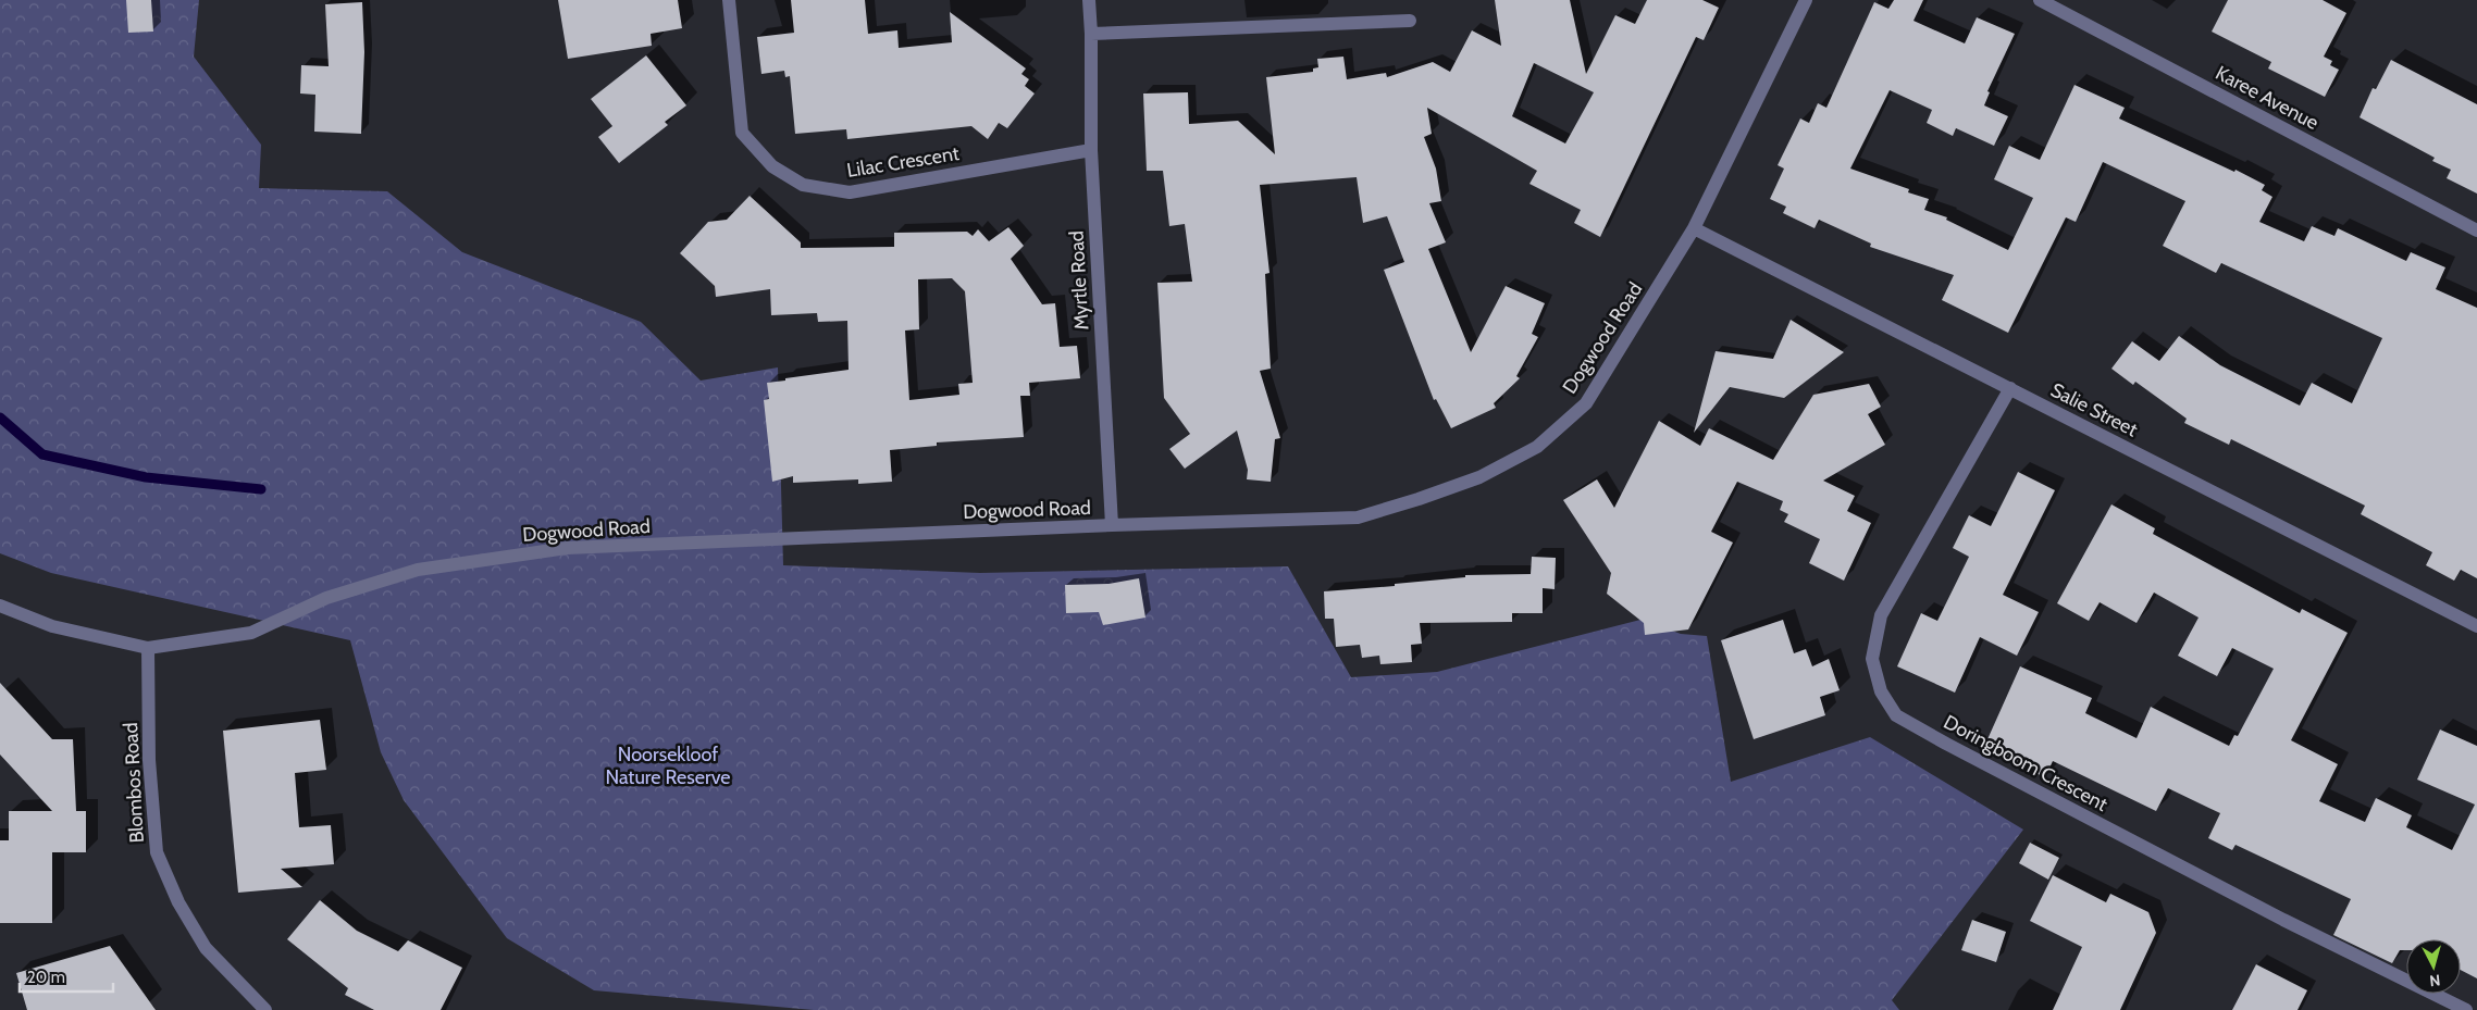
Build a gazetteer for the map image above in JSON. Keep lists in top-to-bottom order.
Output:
{
  "streets": {
    "street": [
      "Karee Avenue",
      "Lilac Crescent",
      "Myrtle Road",
      "Dogwood Road",
      "Salie Street",
      "Doringboom Crescent",
      "Blombos Road"
    ]
  },
  "crossings": [
    ["Lilac Crescent", "Myrtle Road"],
    ["Myrtle Road", "Dogwood Road"],
    ["Dogwood Road", "Salie Street"],
    ["Dogwood Road", "Blombos Road"],
    ["Salie Street", "Doringboom Crescent"]
  ],
  "parks": ["Noorsekloof Nature Reserve"],
  "scale_bar": "20 m",
  "north": "bottom"
}
